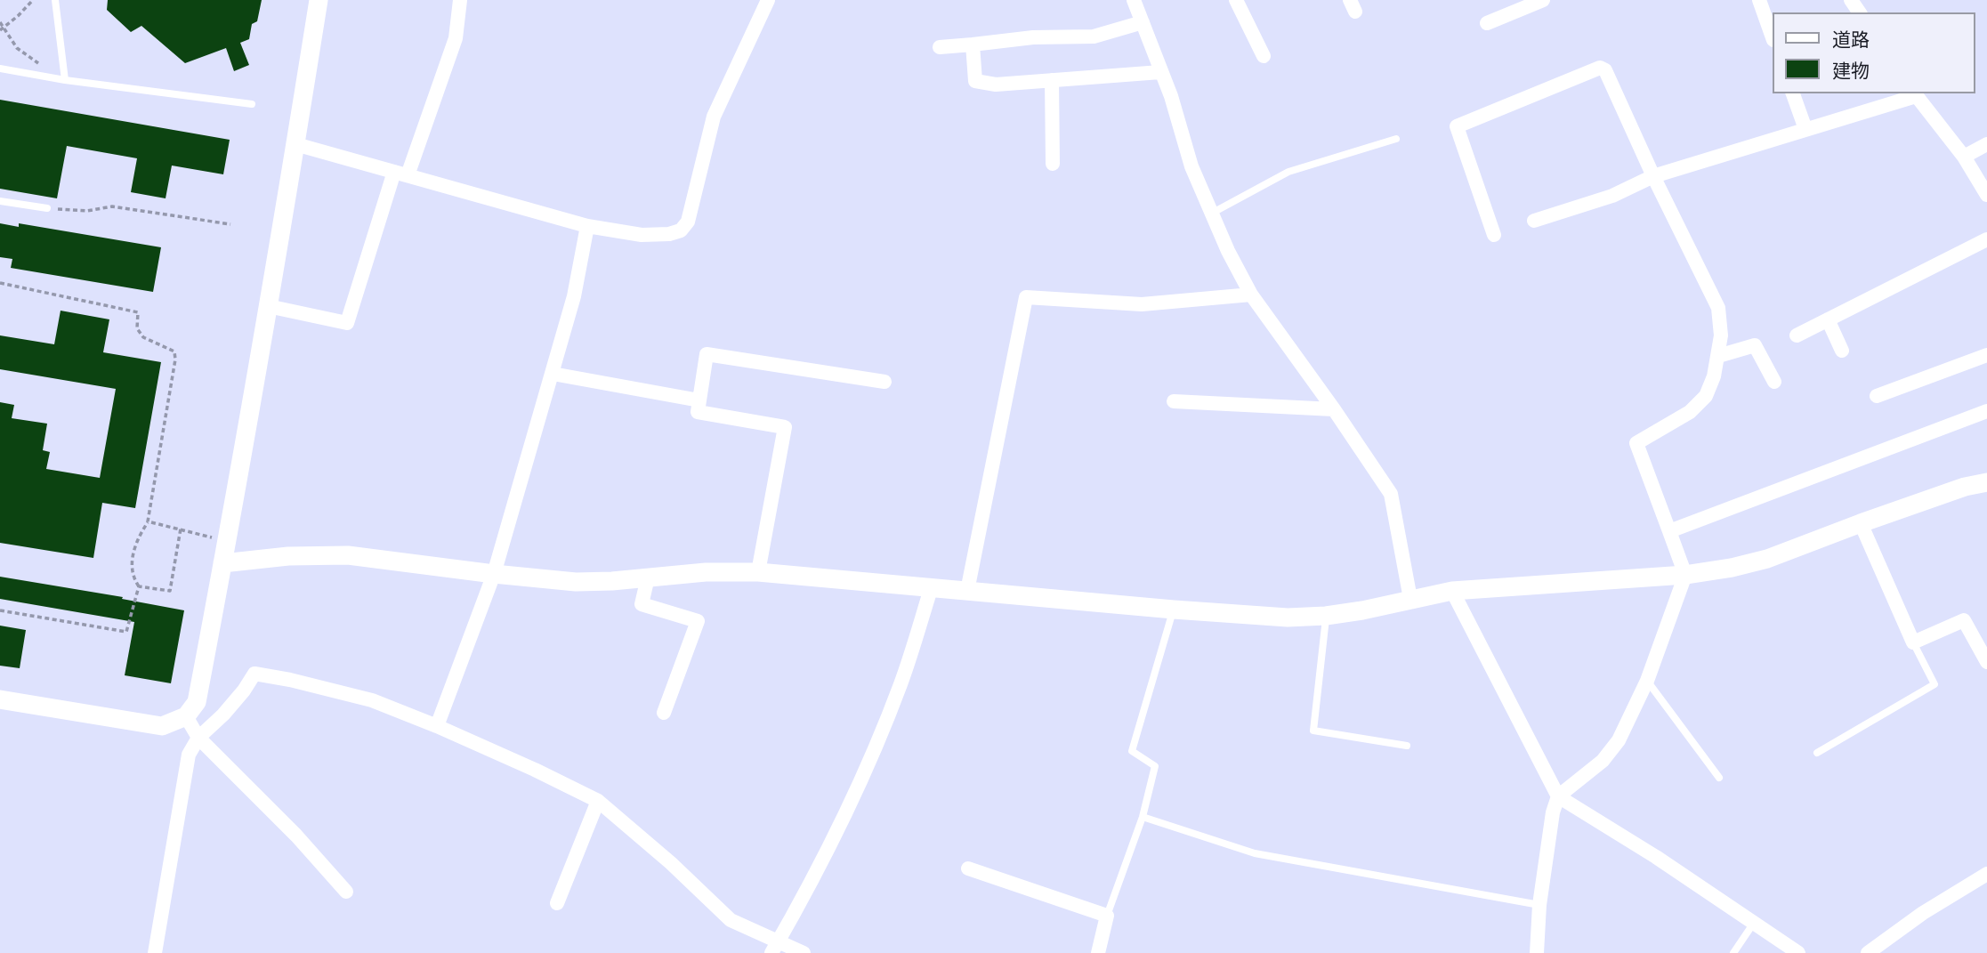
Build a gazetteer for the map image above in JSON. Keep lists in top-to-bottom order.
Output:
{
  "legend": ["道路", "建物"]
}
